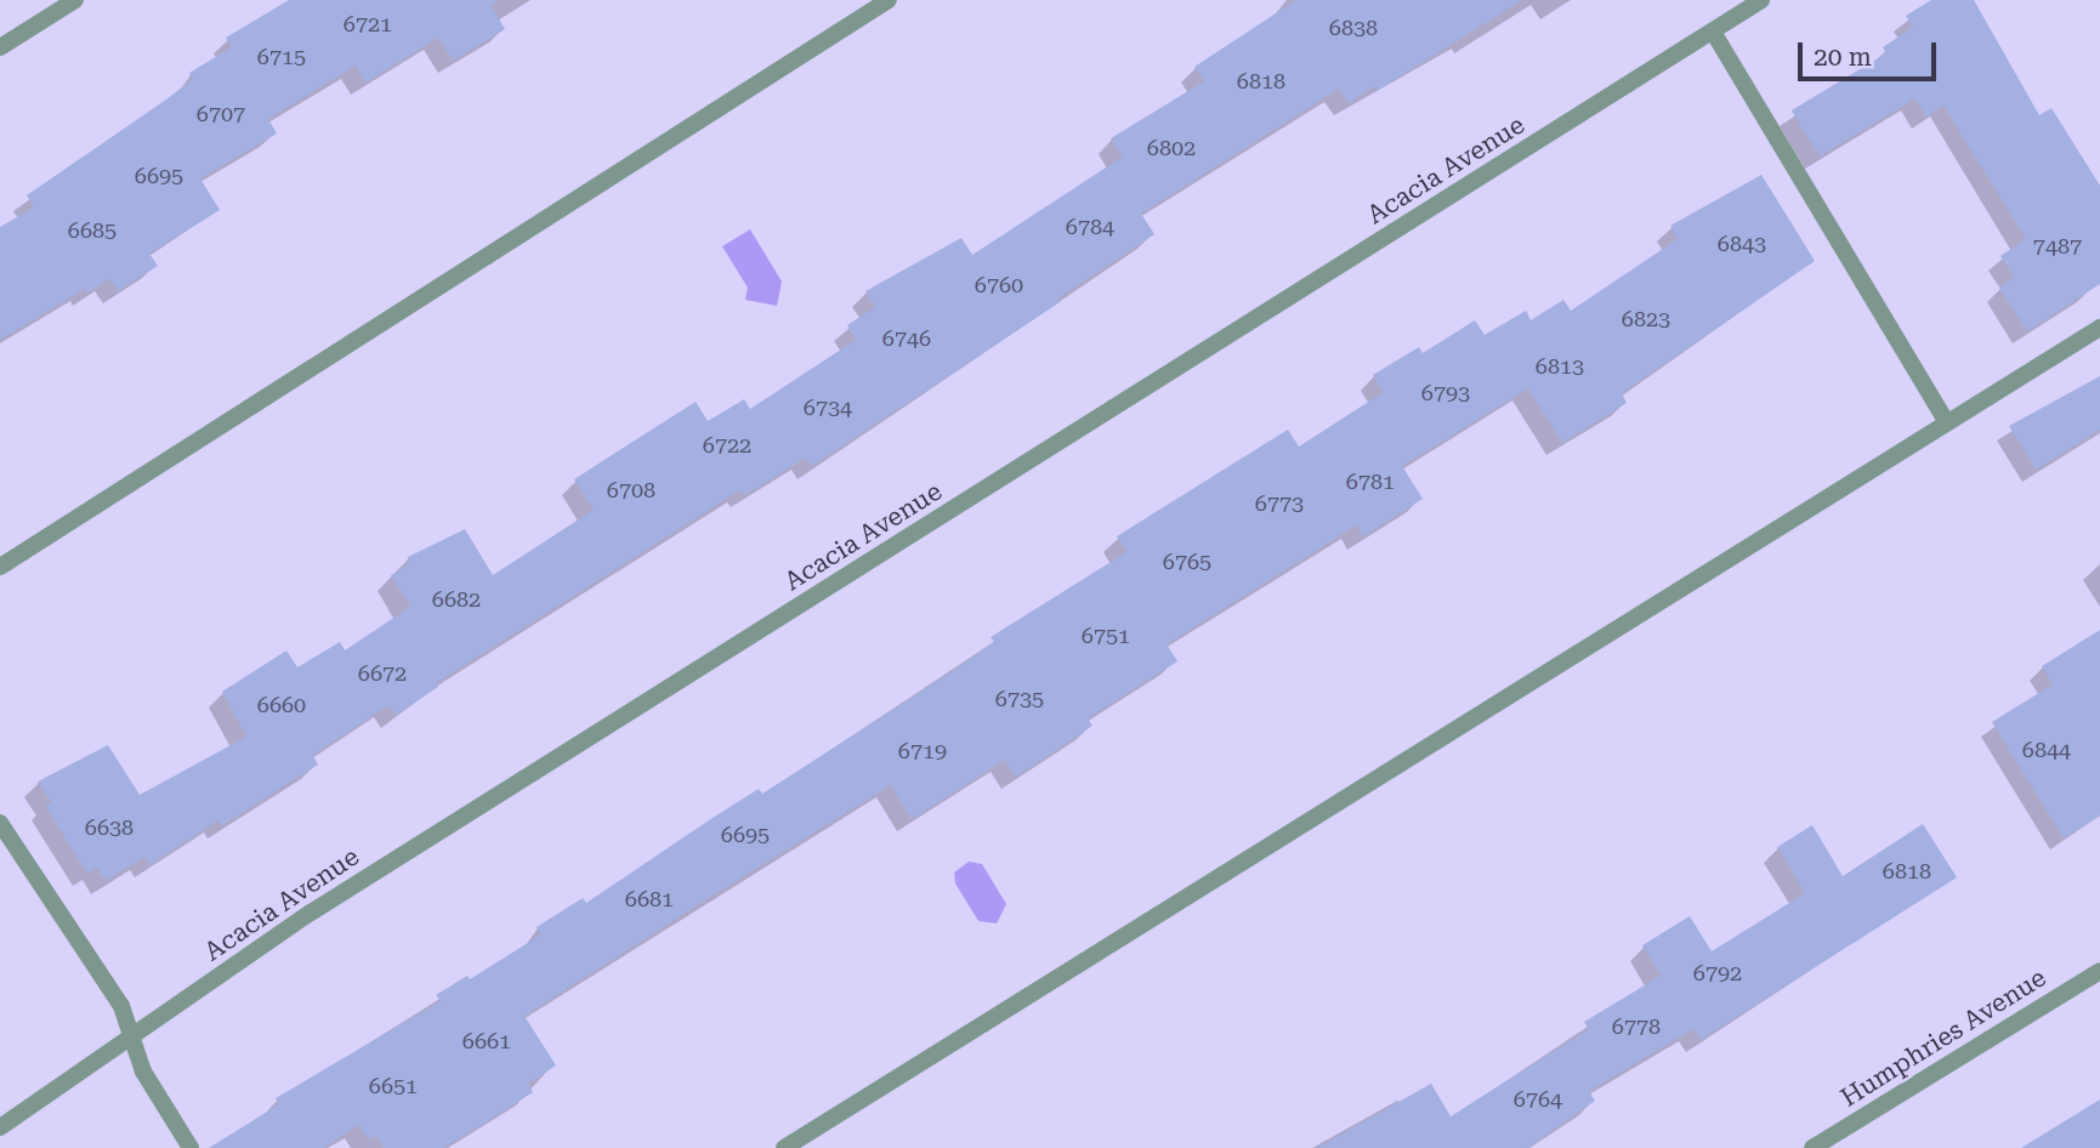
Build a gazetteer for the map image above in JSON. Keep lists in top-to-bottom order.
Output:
{
  "streets": {
    "street": ["Acacia Avenue", "Humphries Avenue"]
  },
  "house_numbers": [
    "6721",
    "6838",
    "6715",
    "6818",
    "6707",
    "6802",
    "6695",
    "6784",
    "6685",
    "6843",
    "7487",
    "6760",
    "6823",
    "6746",
    "6813",
    "6793",
    "6734",
    "6722",
    "6781",
    "6708",
    "6773",
    "6765",
    "6682",
    "6751",
    "6672",
    "6735",
    "6660",
    "6844",
    "6719",
    "6638",
    "6695",
    "6818",
    "6681",
    "6792",
    "6778",
    "6661",
    "6651",
    "6764"
  ],
  "scale_bar": "20 m"
}
